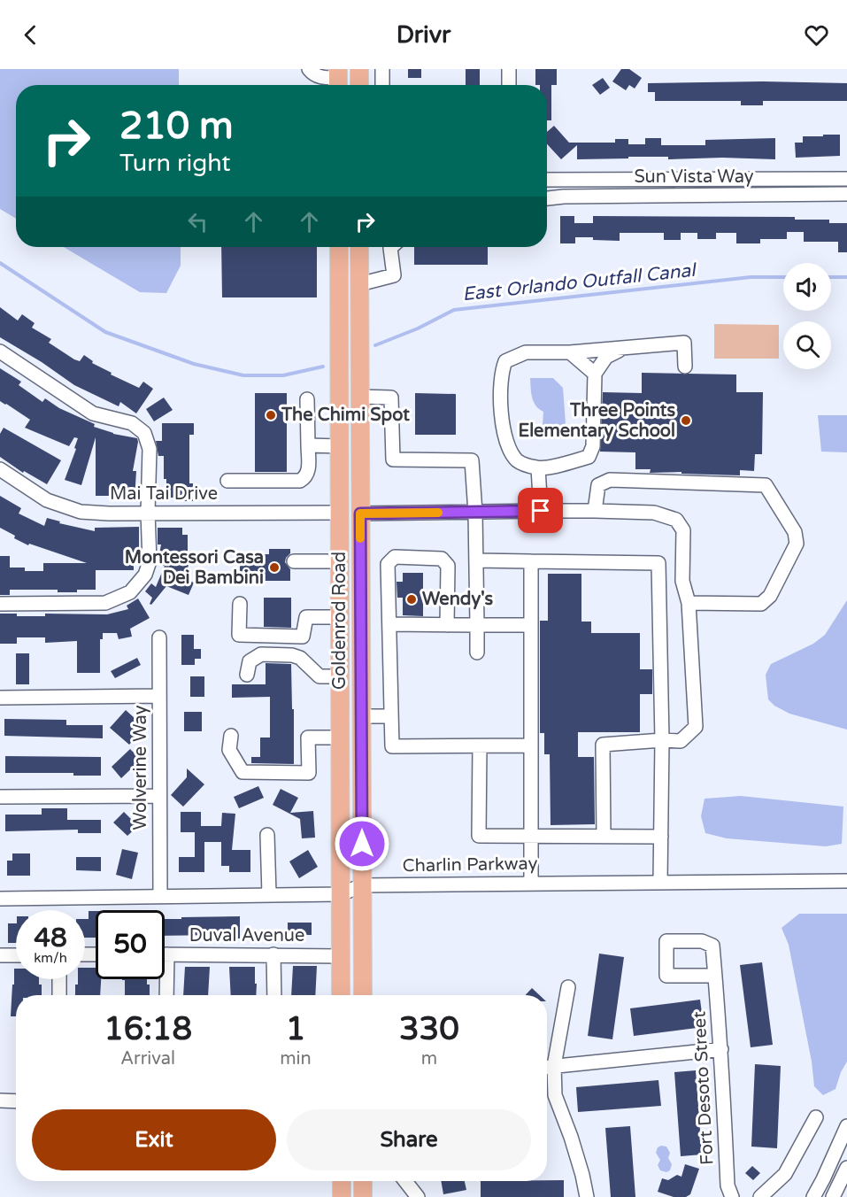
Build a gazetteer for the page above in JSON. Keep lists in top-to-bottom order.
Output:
{
  "streets": {
    "main road": ["Goldenrod Road"],
    "street": [
      "Sun Vista Way",
      "Mai Tai Drive",
      "Wolverine Way",
      "Charlin Parkway",
      "Duval Avenue",
      "Fort Desoto Street"
    ]
  },
  "crossings": [
    ["Mai Tai Drive", "Goldenrod Road"],
    ["Goldenrod Road", "Charlin Parkway"],
    ["Goldenrod Road", "Duval Avenue"],
    ["Wolverine Way", "Charlin Parkway"]
  ],
  "water": ["East Orlando Outfall Canal"],
  "places": [
    "The Chimi Spot",
    "Three Points Elementary School",
    "Montessori Casa Dei Bambini",
    "Wendy's"
  ],
  "page": {
    "header": "Drivr",
    "turn": ["210 m", "Turn right"],
    "speed": "48 km/h",
    "limit": "50",
    "eta": [
      "16:18",
      "Arrival",
      "1",
      "min",
      "330",
      "m"
    ],
    "buttons": ["Exit", "Share"]
  }
}
